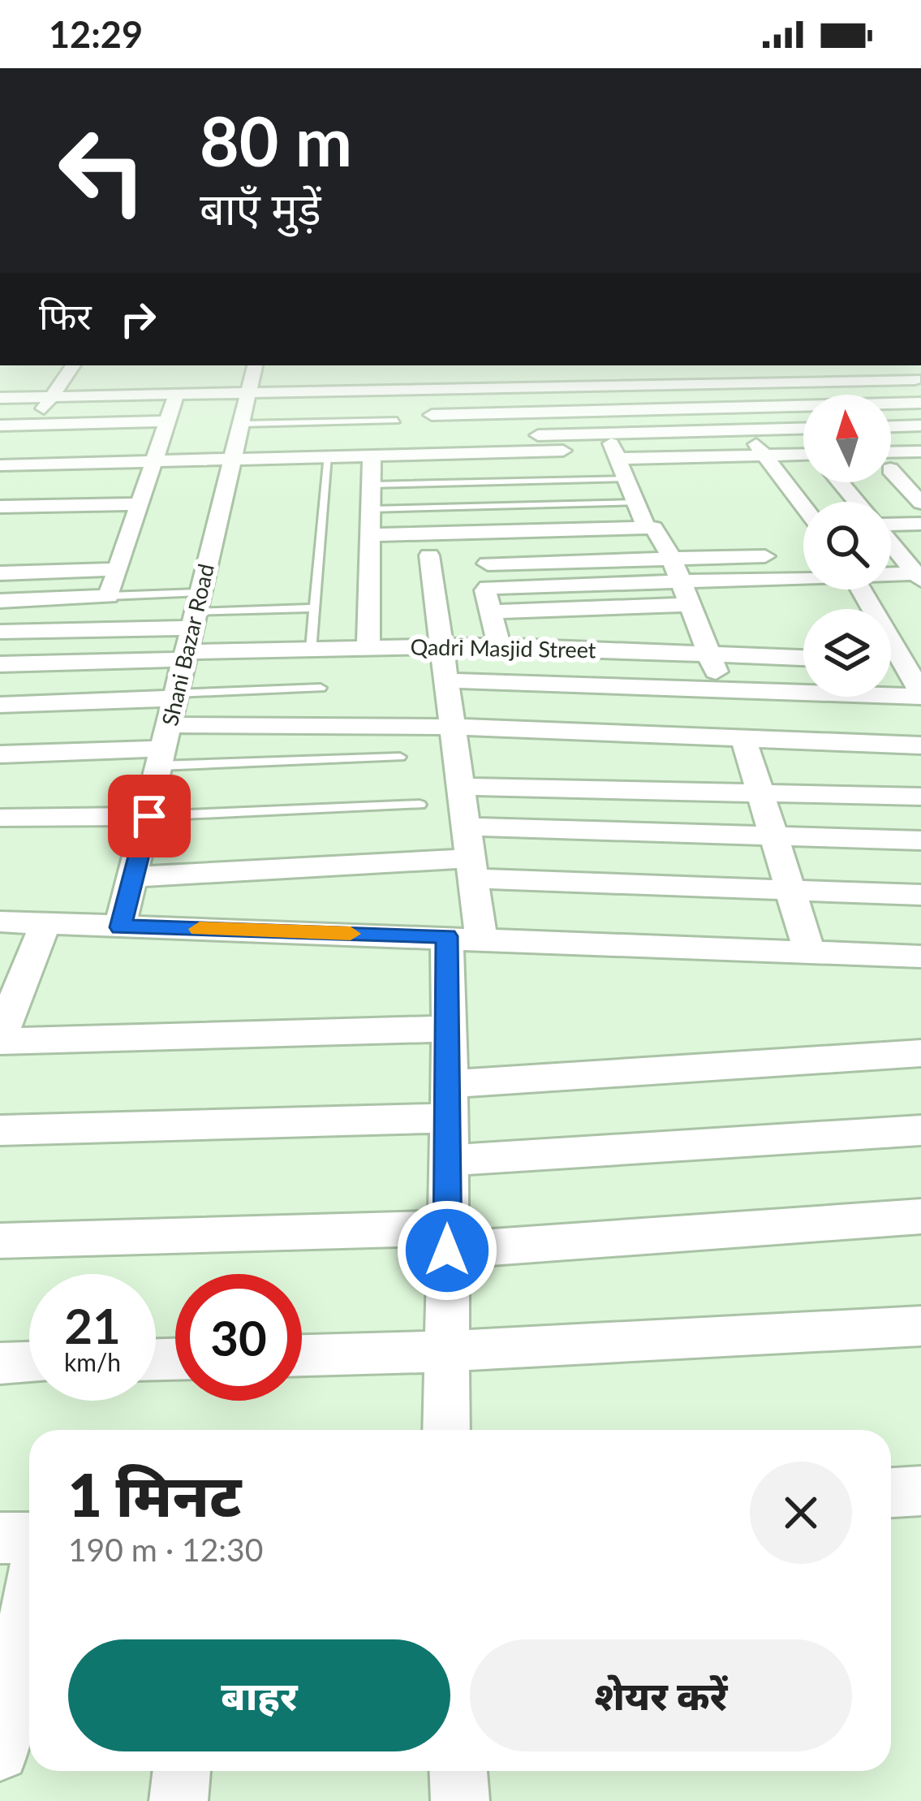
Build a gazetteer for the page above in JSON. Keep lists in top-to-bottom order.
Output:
{
  "streets": {
    "street": ["Shani Bazar Road", "Qadri Masjid Street"]
  },
  "crossings": [
    ["Shani Bazar Road", "Qadri Masjid Street"]
  ],
  "north": "top",
  "page": {
    "status": "12:29",
    "turn": ["80 m", "बाएँ मुड़ें"],
    "then": "फिर",
    "speed": "21 km/h",
    "limit": "30",
    "heading": ["1 मिनट", "190 m · 12:30"],
    "buttons": ["बाहर", "शेयर करें"]
  }
}
